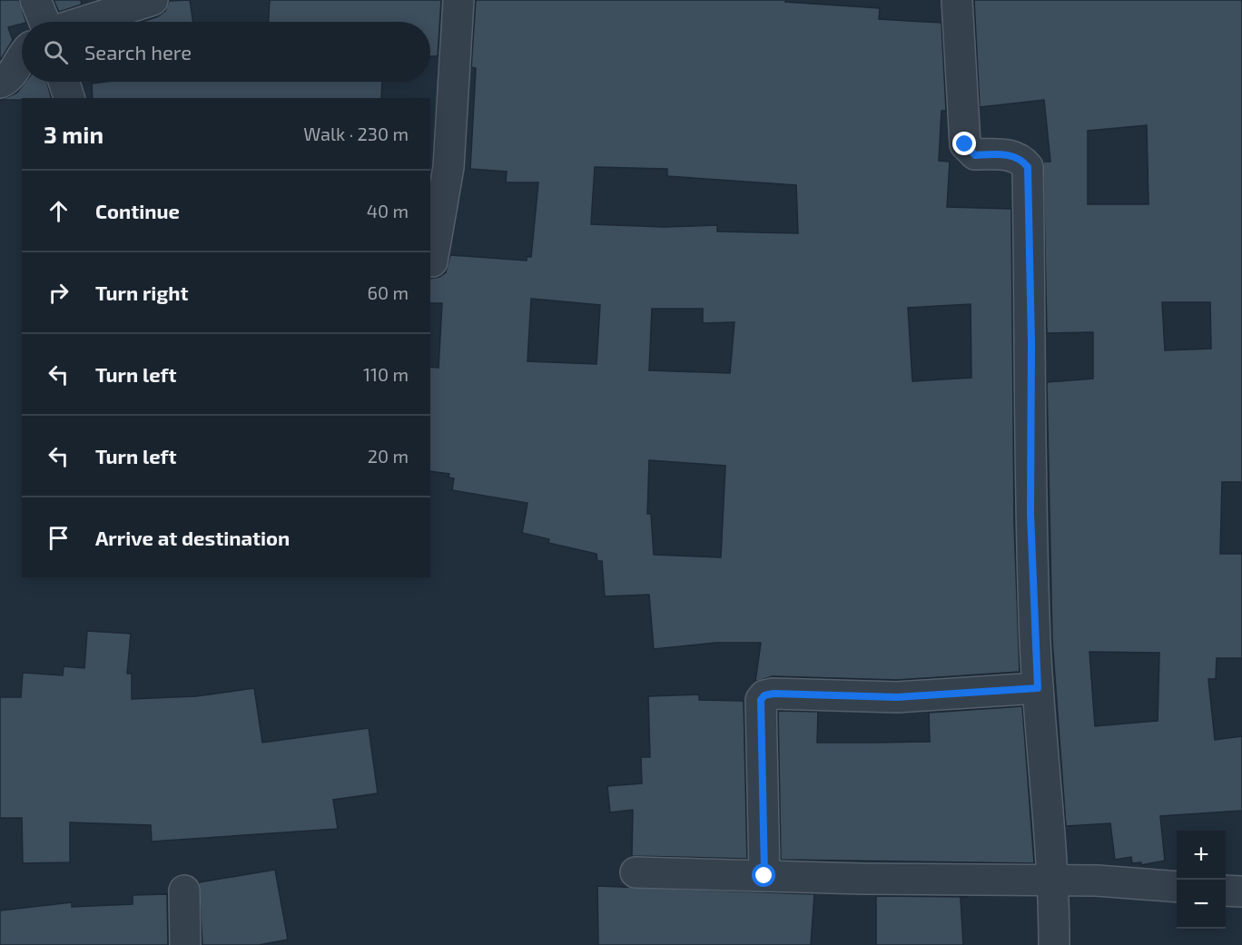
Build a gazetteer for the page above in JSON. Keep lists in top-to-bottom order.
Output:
{
  "page": {
    "search": "Search here",
    "heading": ["3 min", "Walk · 230 m"],
    "list": [
      ["Continue", "40 m"],
      ["Turn right", "60 m"],
      ["Turn left", "110 m"],
      ["Turn left", "20 m"],
      "Arrive at destination"
    ],
    "map_buttons": ["+", "−"]
  }
}
